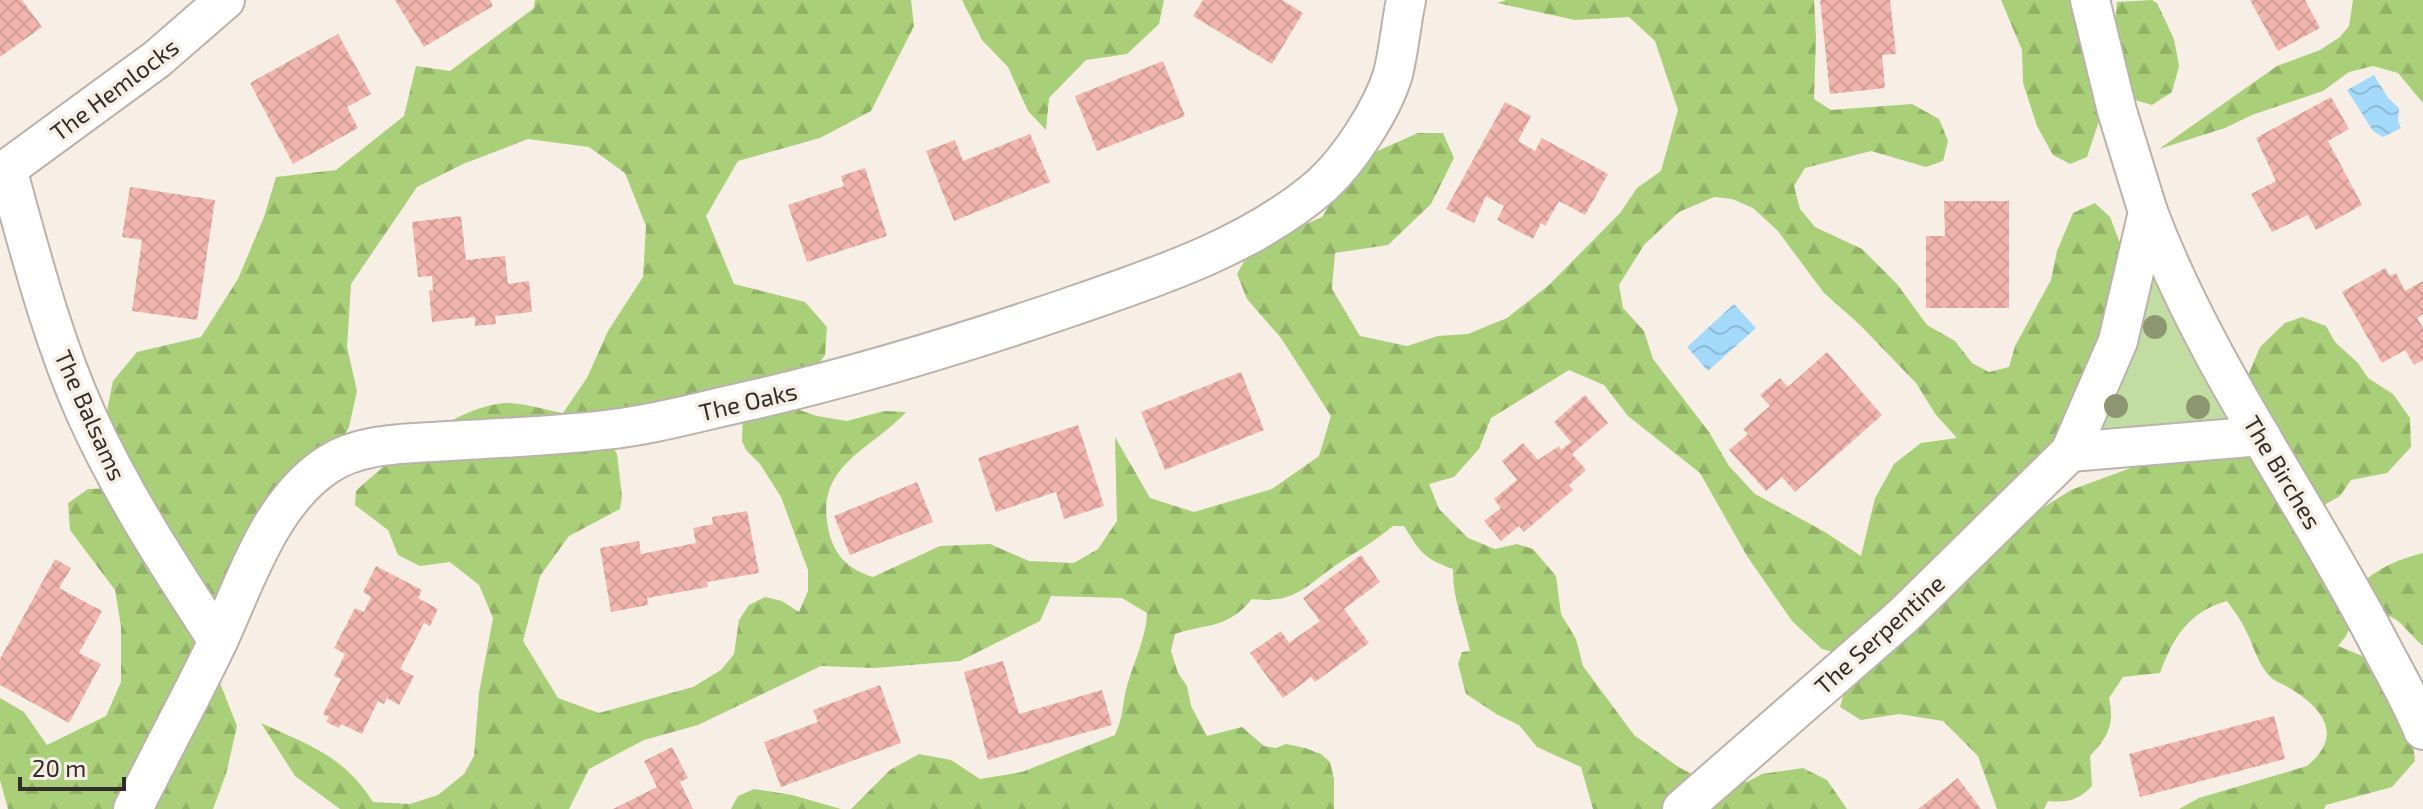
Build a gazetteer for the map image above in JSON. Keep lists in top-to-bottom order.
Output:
{
  "streets": {
    "street": [
      "The Hemlocks",
      "The Oaks",
      "The Balsams",
      "The Birches",
      "The Serpentine"
    ]
  },
  "crossings": [
    ["The Hemlocks", "The Balsams"],
    ["The Oaks", "The Balsams"],
    ["The Birches", "The Serpentine"]
  ],
  "scale_bar": "20 m"
}
